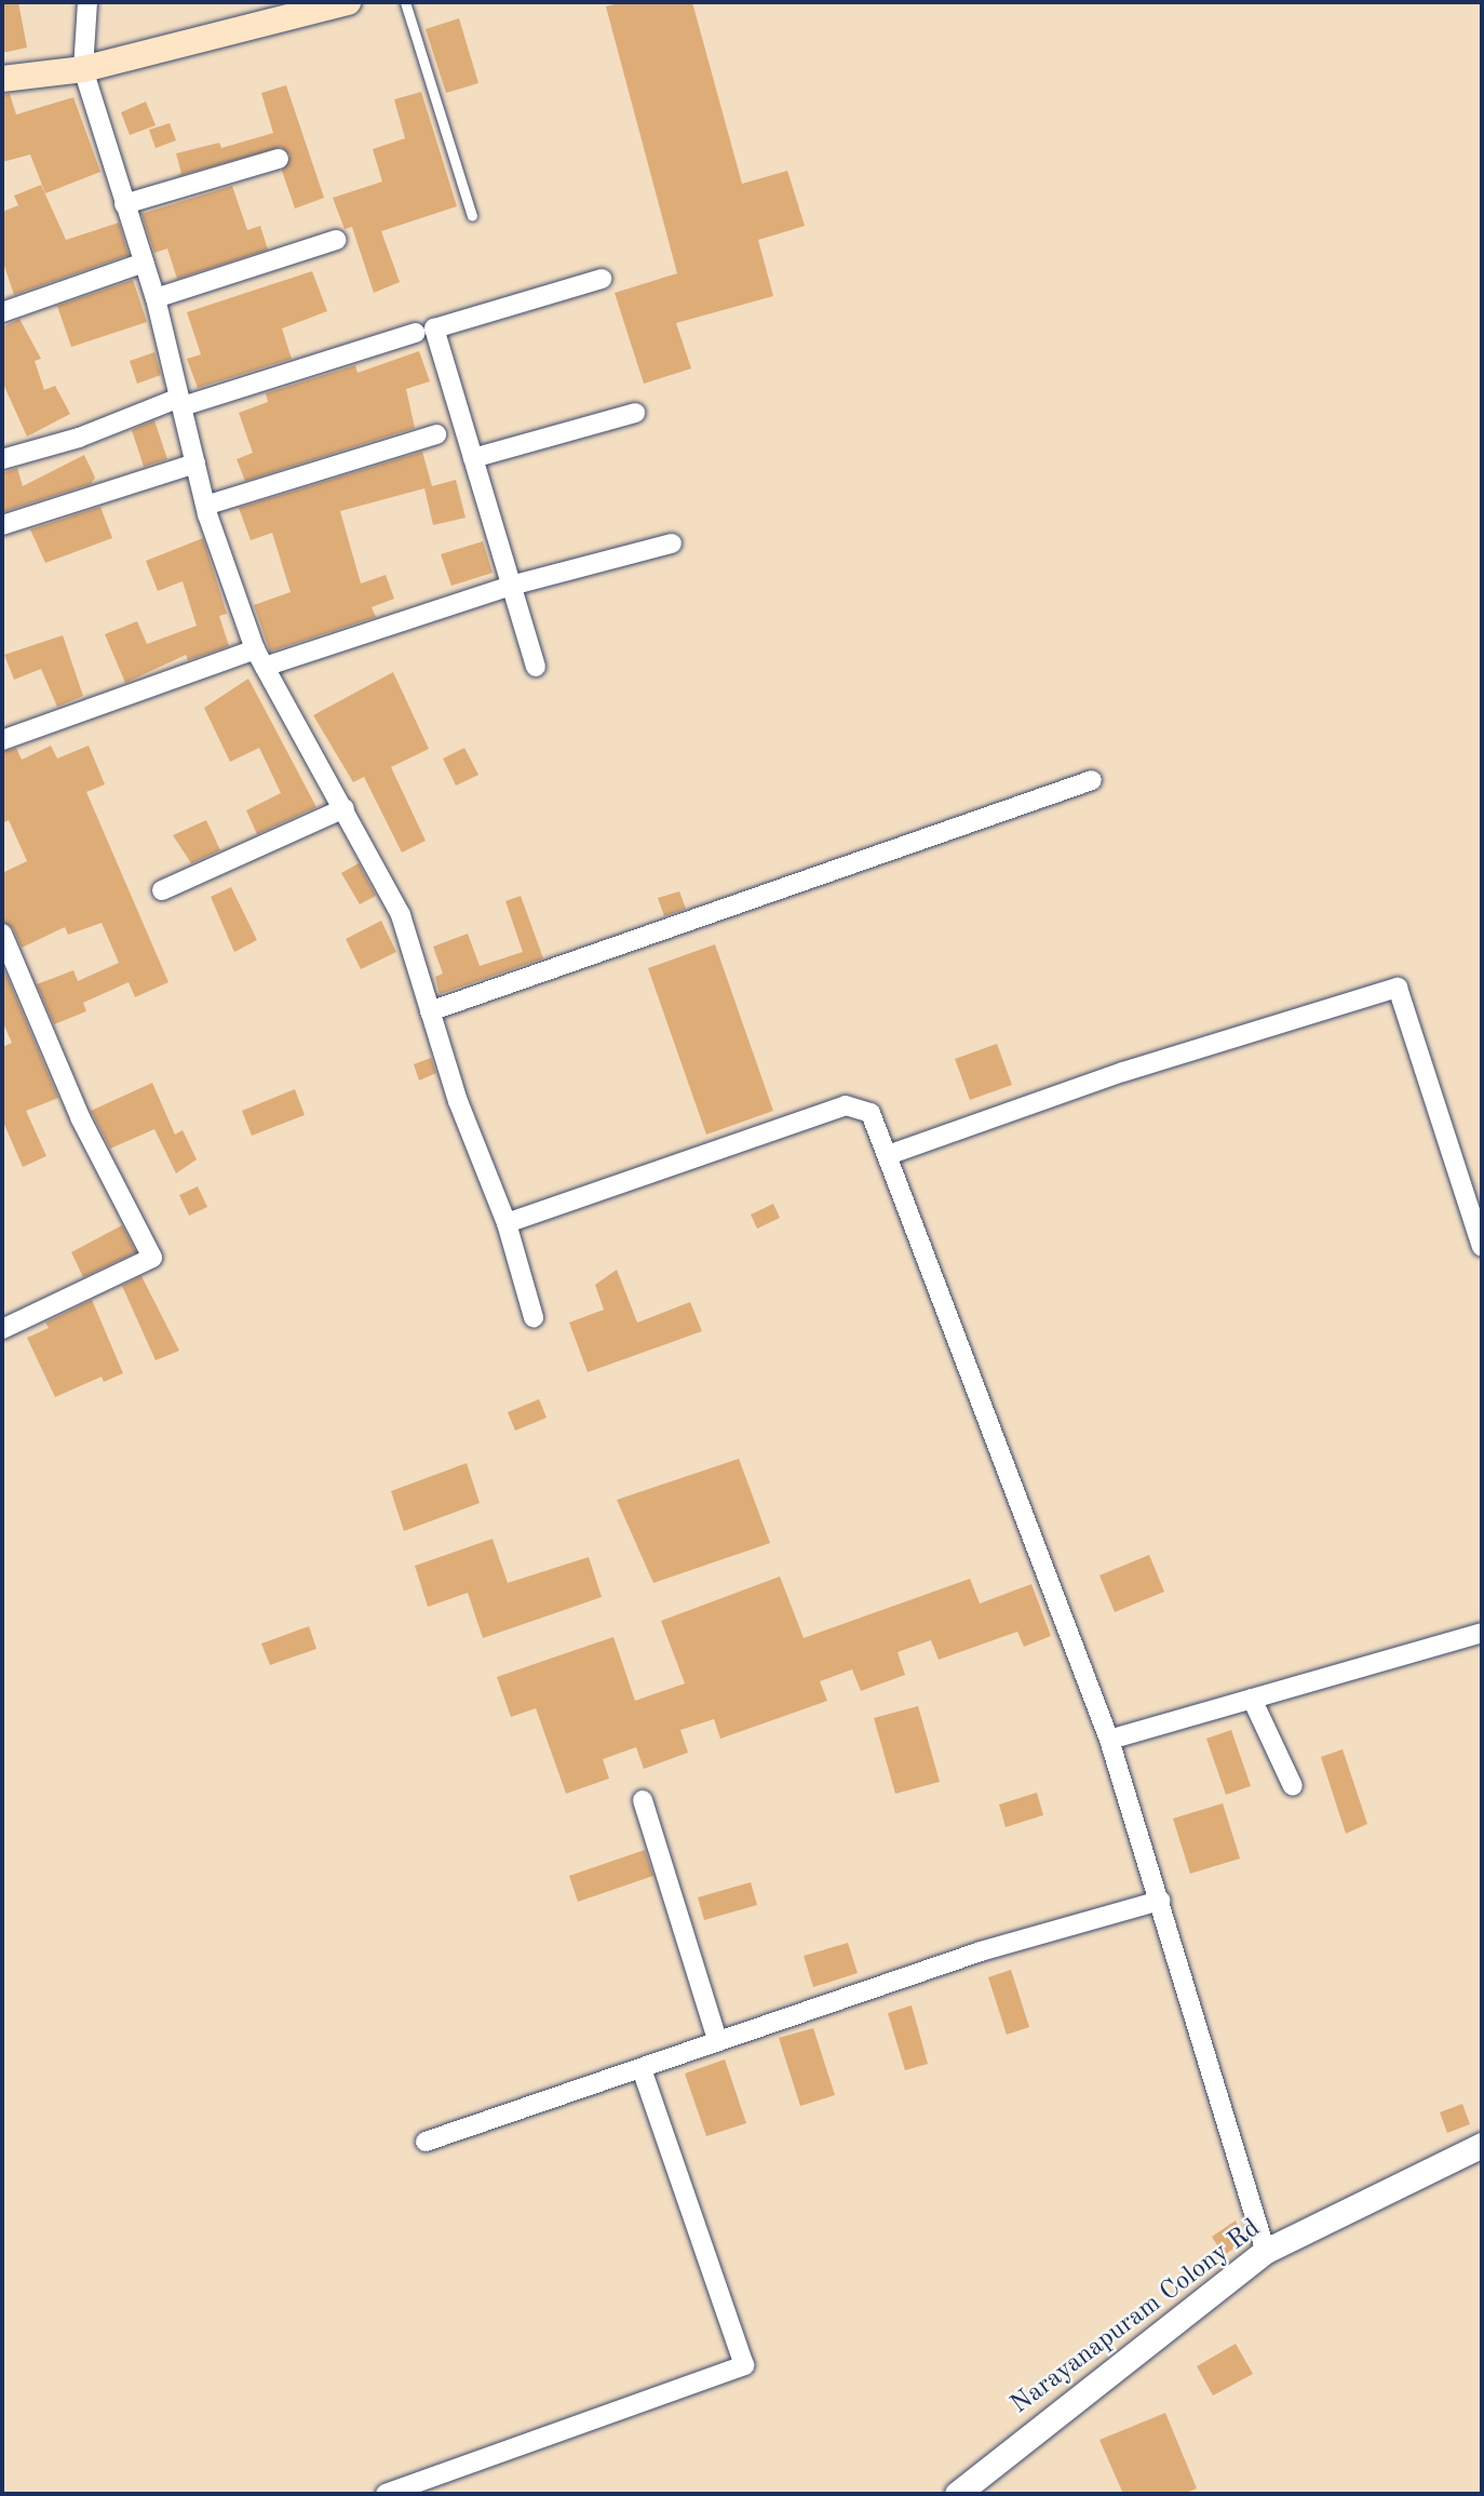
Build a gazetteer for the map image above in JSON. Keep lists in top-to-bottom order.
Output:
{
  "streets": {
    "street": ["Narayanapuram Colony Rd"]
  }
}
